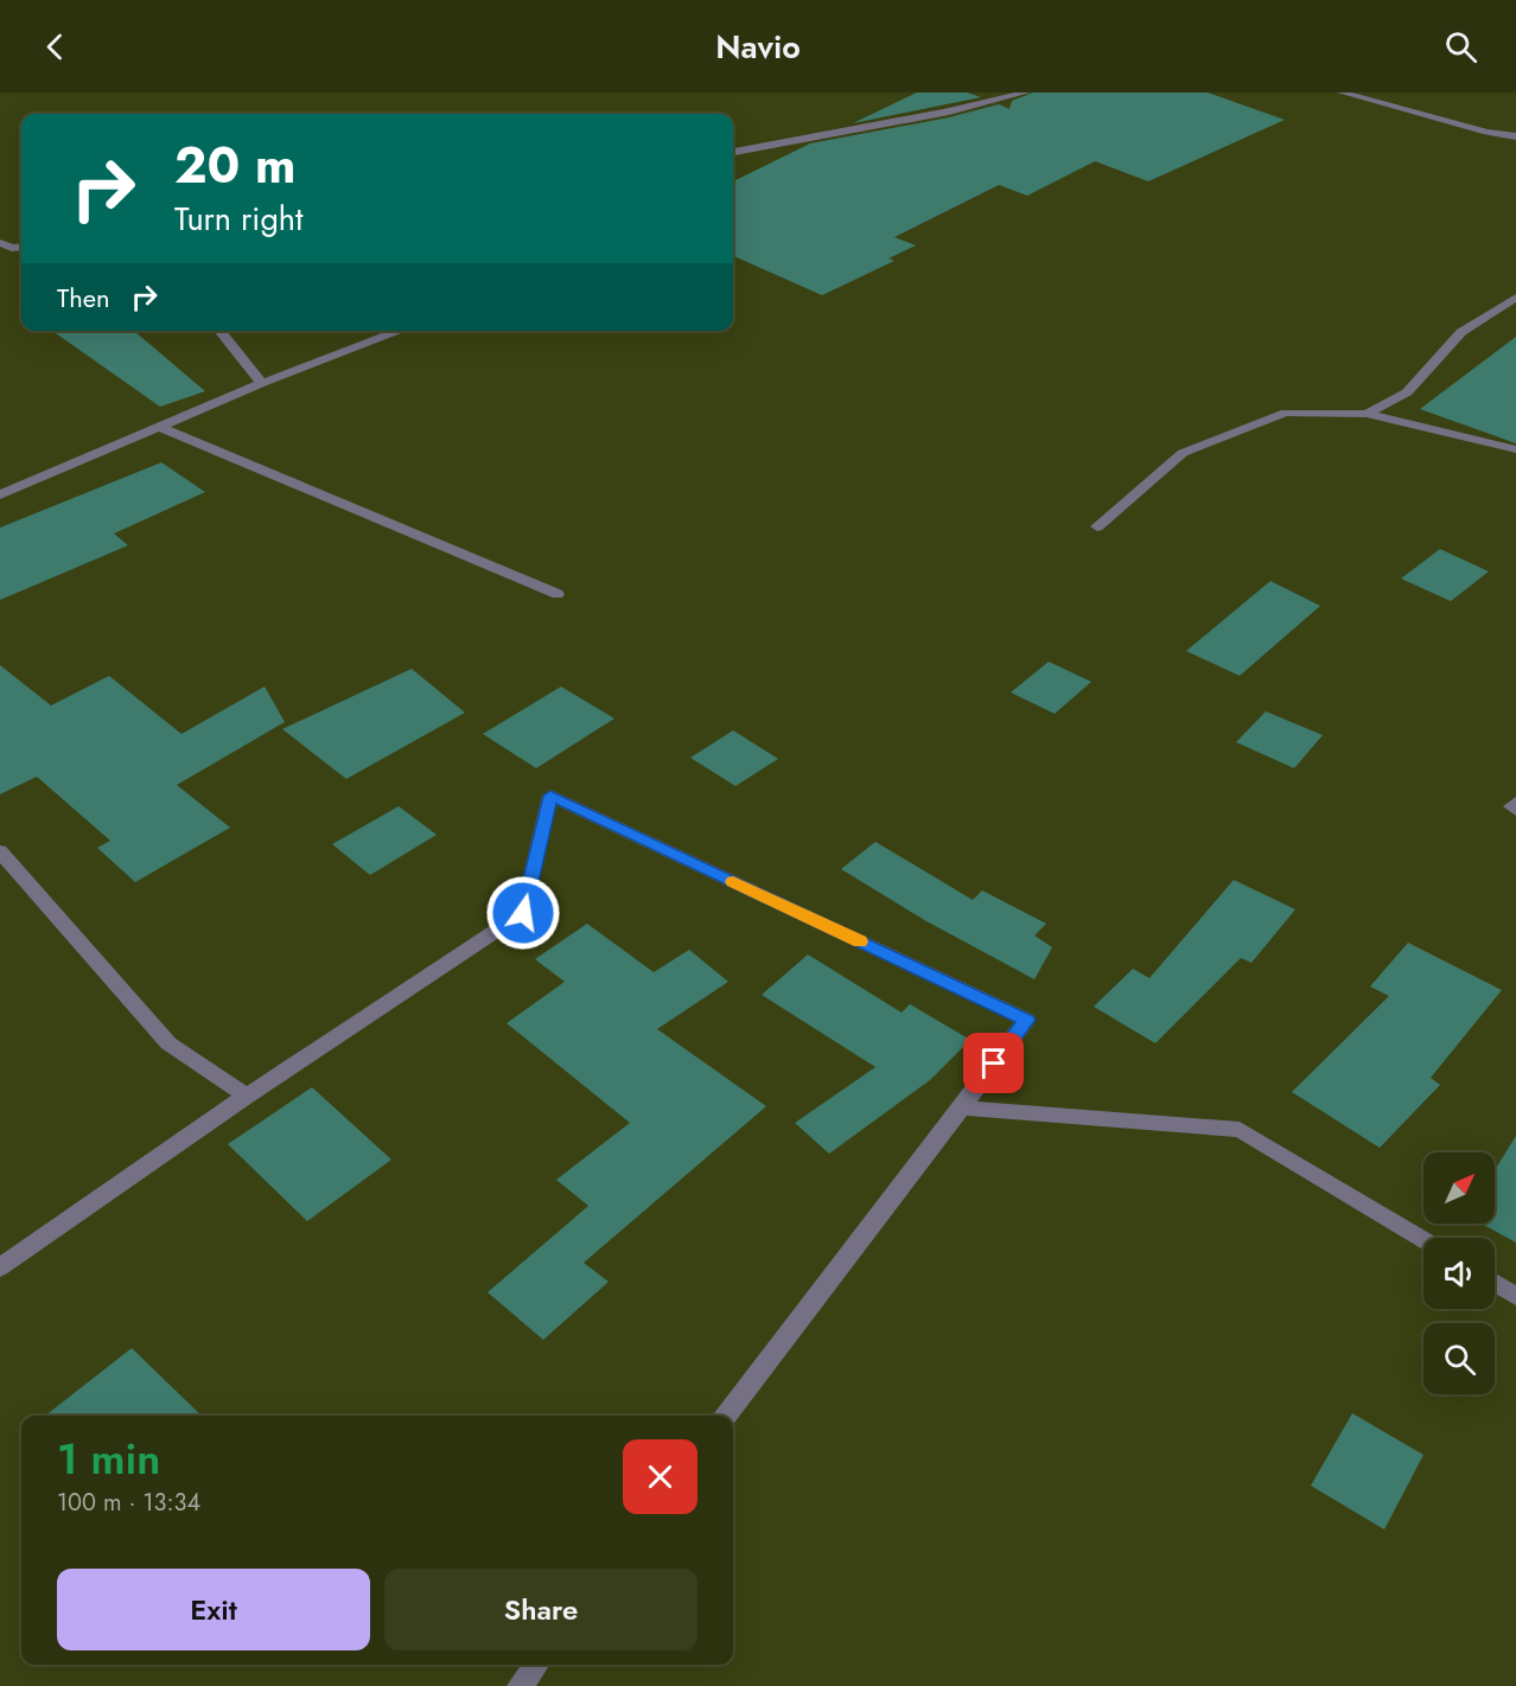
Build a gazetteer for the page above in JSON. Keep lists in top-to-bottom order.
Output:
{
  "north": "top right",
  "page": {
    "header": "Navio",
    "turn": ["20 m", "Turn right"],
    "then": "Then",
    "heading": ["1 min", "100 m · 13:34"],
    "buttons": ["Exit", "Share"]
  }
}
